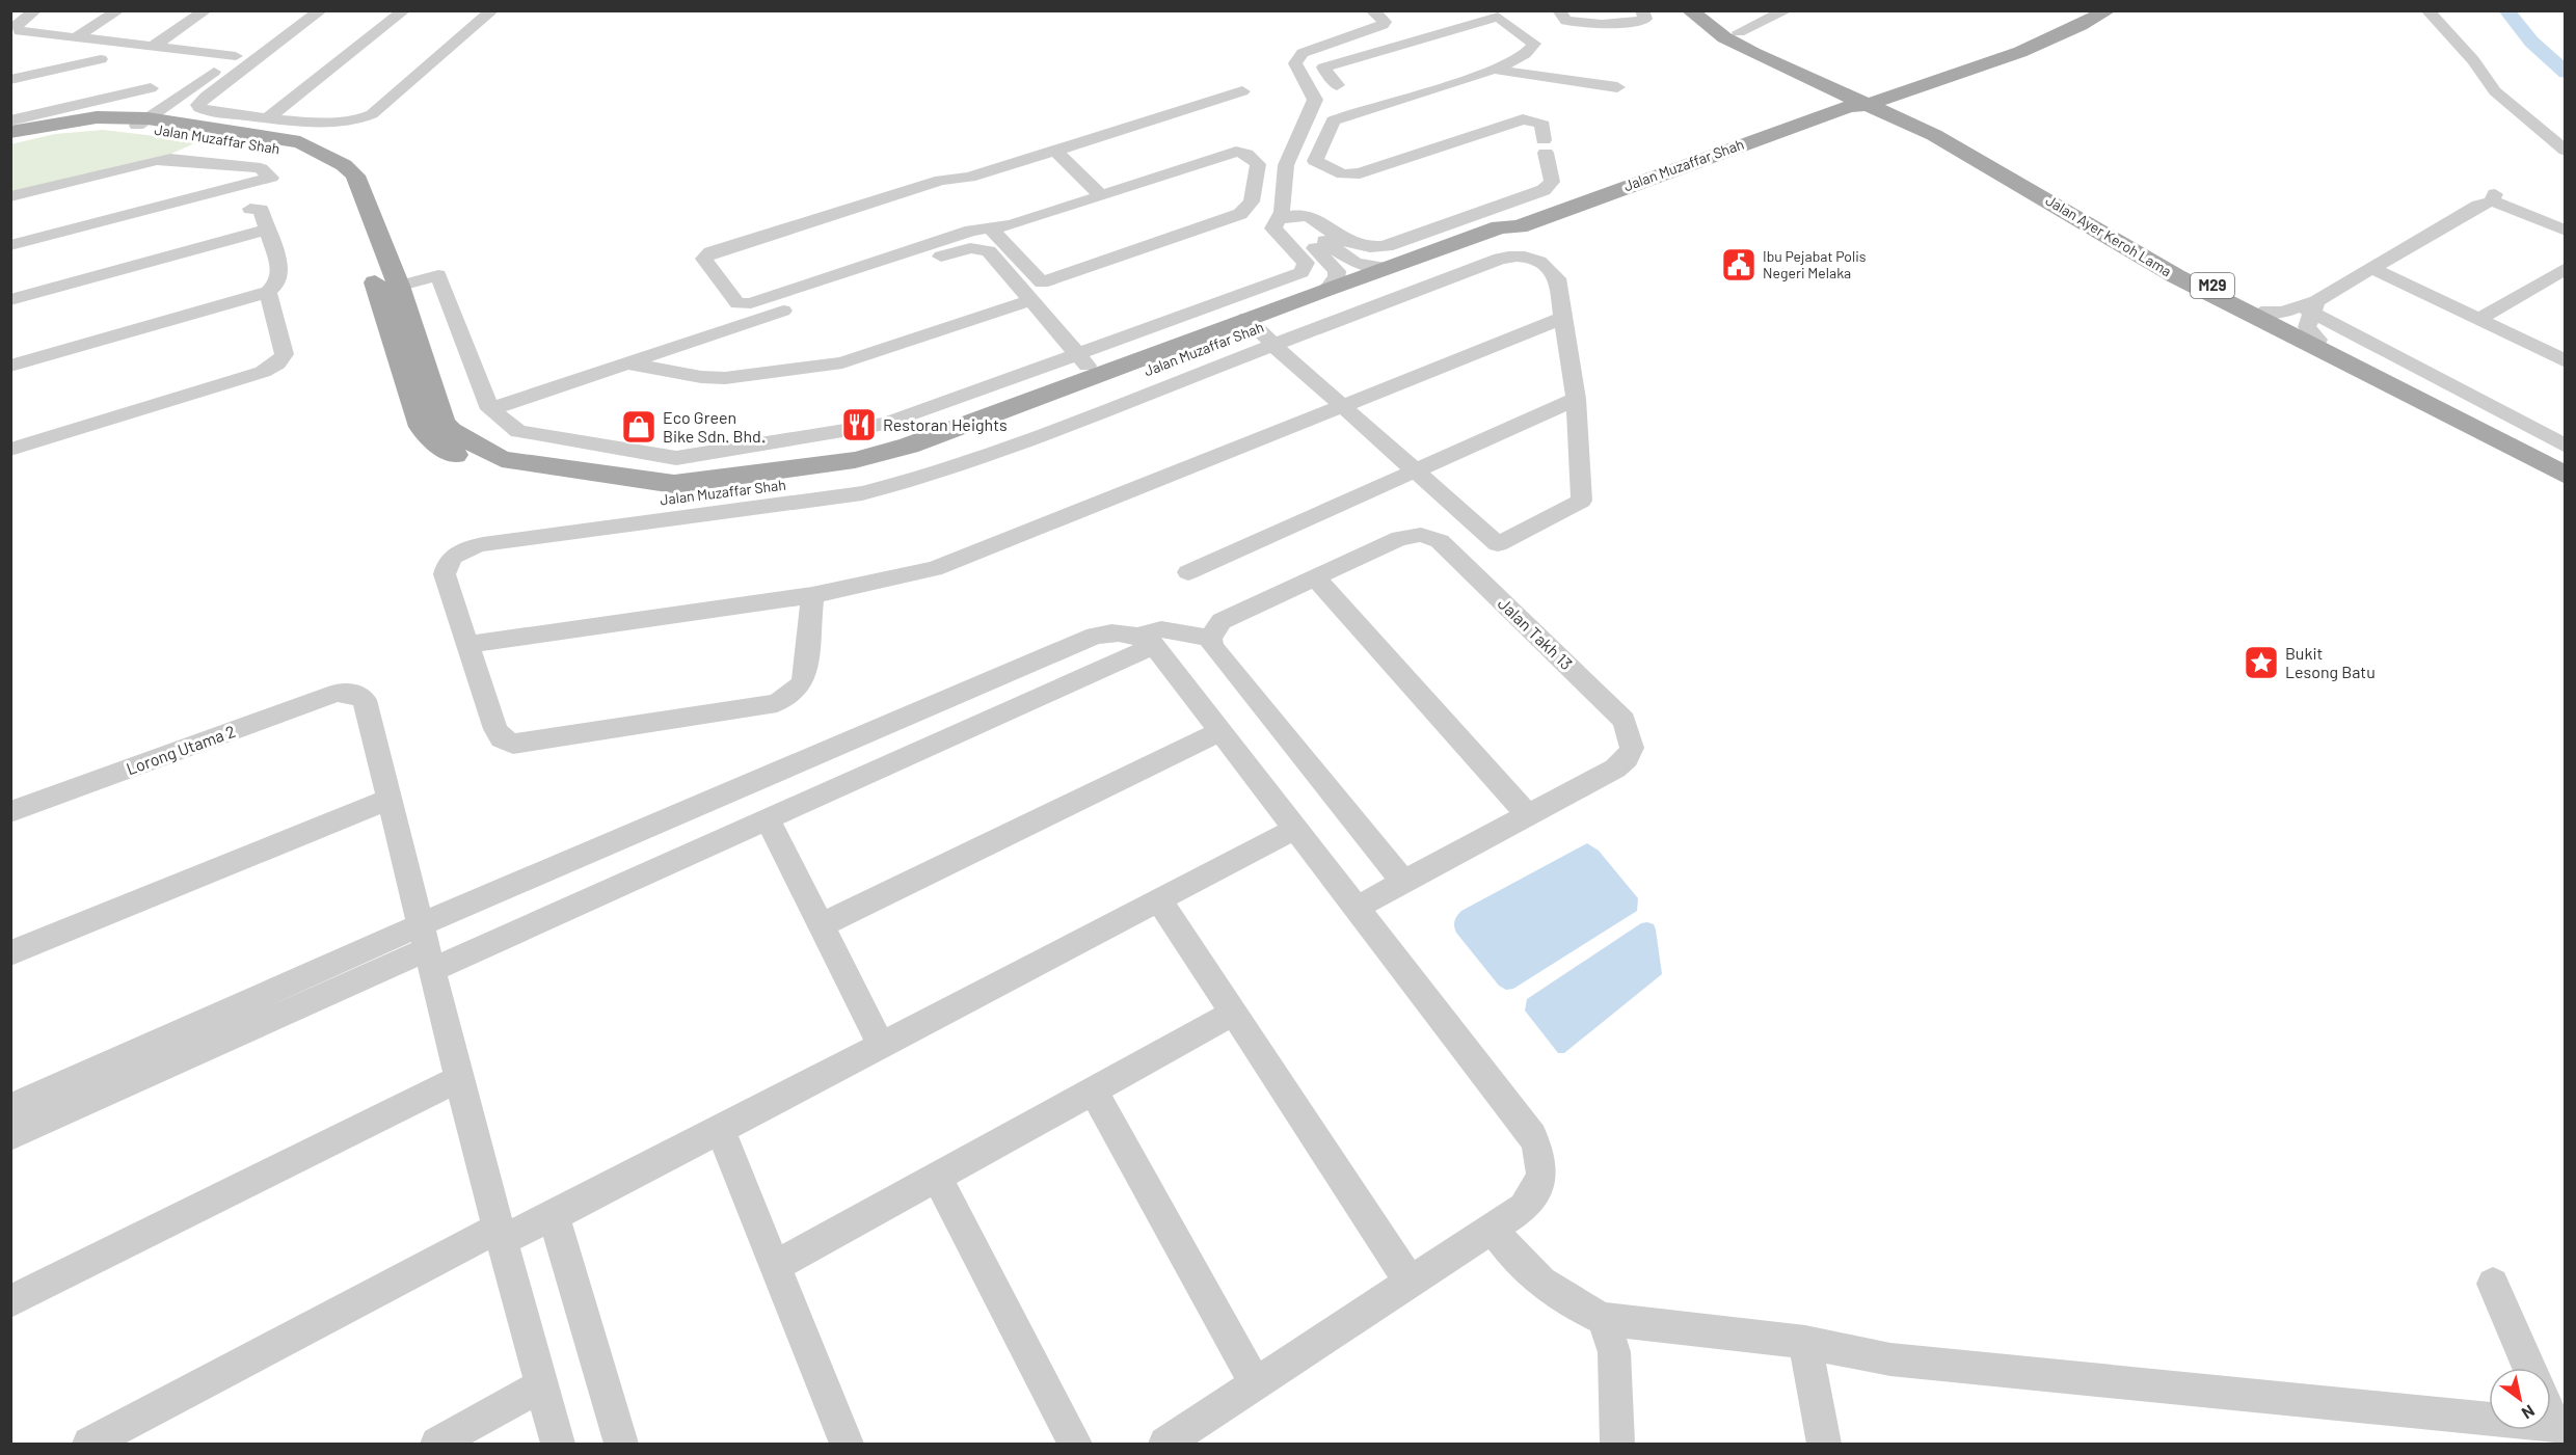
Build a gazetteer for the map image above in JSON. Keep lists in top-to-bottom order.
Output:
{
  "streets": {
    "main road": ["Jalan Muzaffar Shah", "Jalan Ayer Keroh Lama", "M29"],
    "street": ["Jalan Takh 13", "Lorong Utama 2"]
  },
  "crossings": [
    ["Jalan Muzaffar Shah", "Jalan Ayer Keroh Lama"]
  ],
  "places": {
    "public building": ["Ibu Pejabat Polis Negeri Melaka"],
    "restaurant": ["Restoran Heights"],
    "shop": ["Eco Green Bike Sdn. Bhd."],
    "place": ["Bukit Lesong Batu"]
  },
  "north": "bottom right"
}
